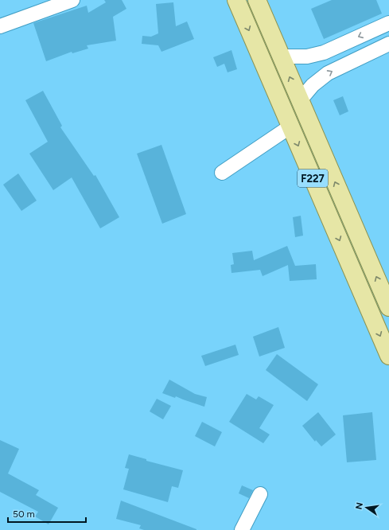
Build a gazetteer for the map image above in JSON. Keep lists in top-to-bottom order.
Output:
{
  "streets": {
    "main road": ["F227"]
  },
  "scale_bar": "50 m",
  "north": "left"
}
